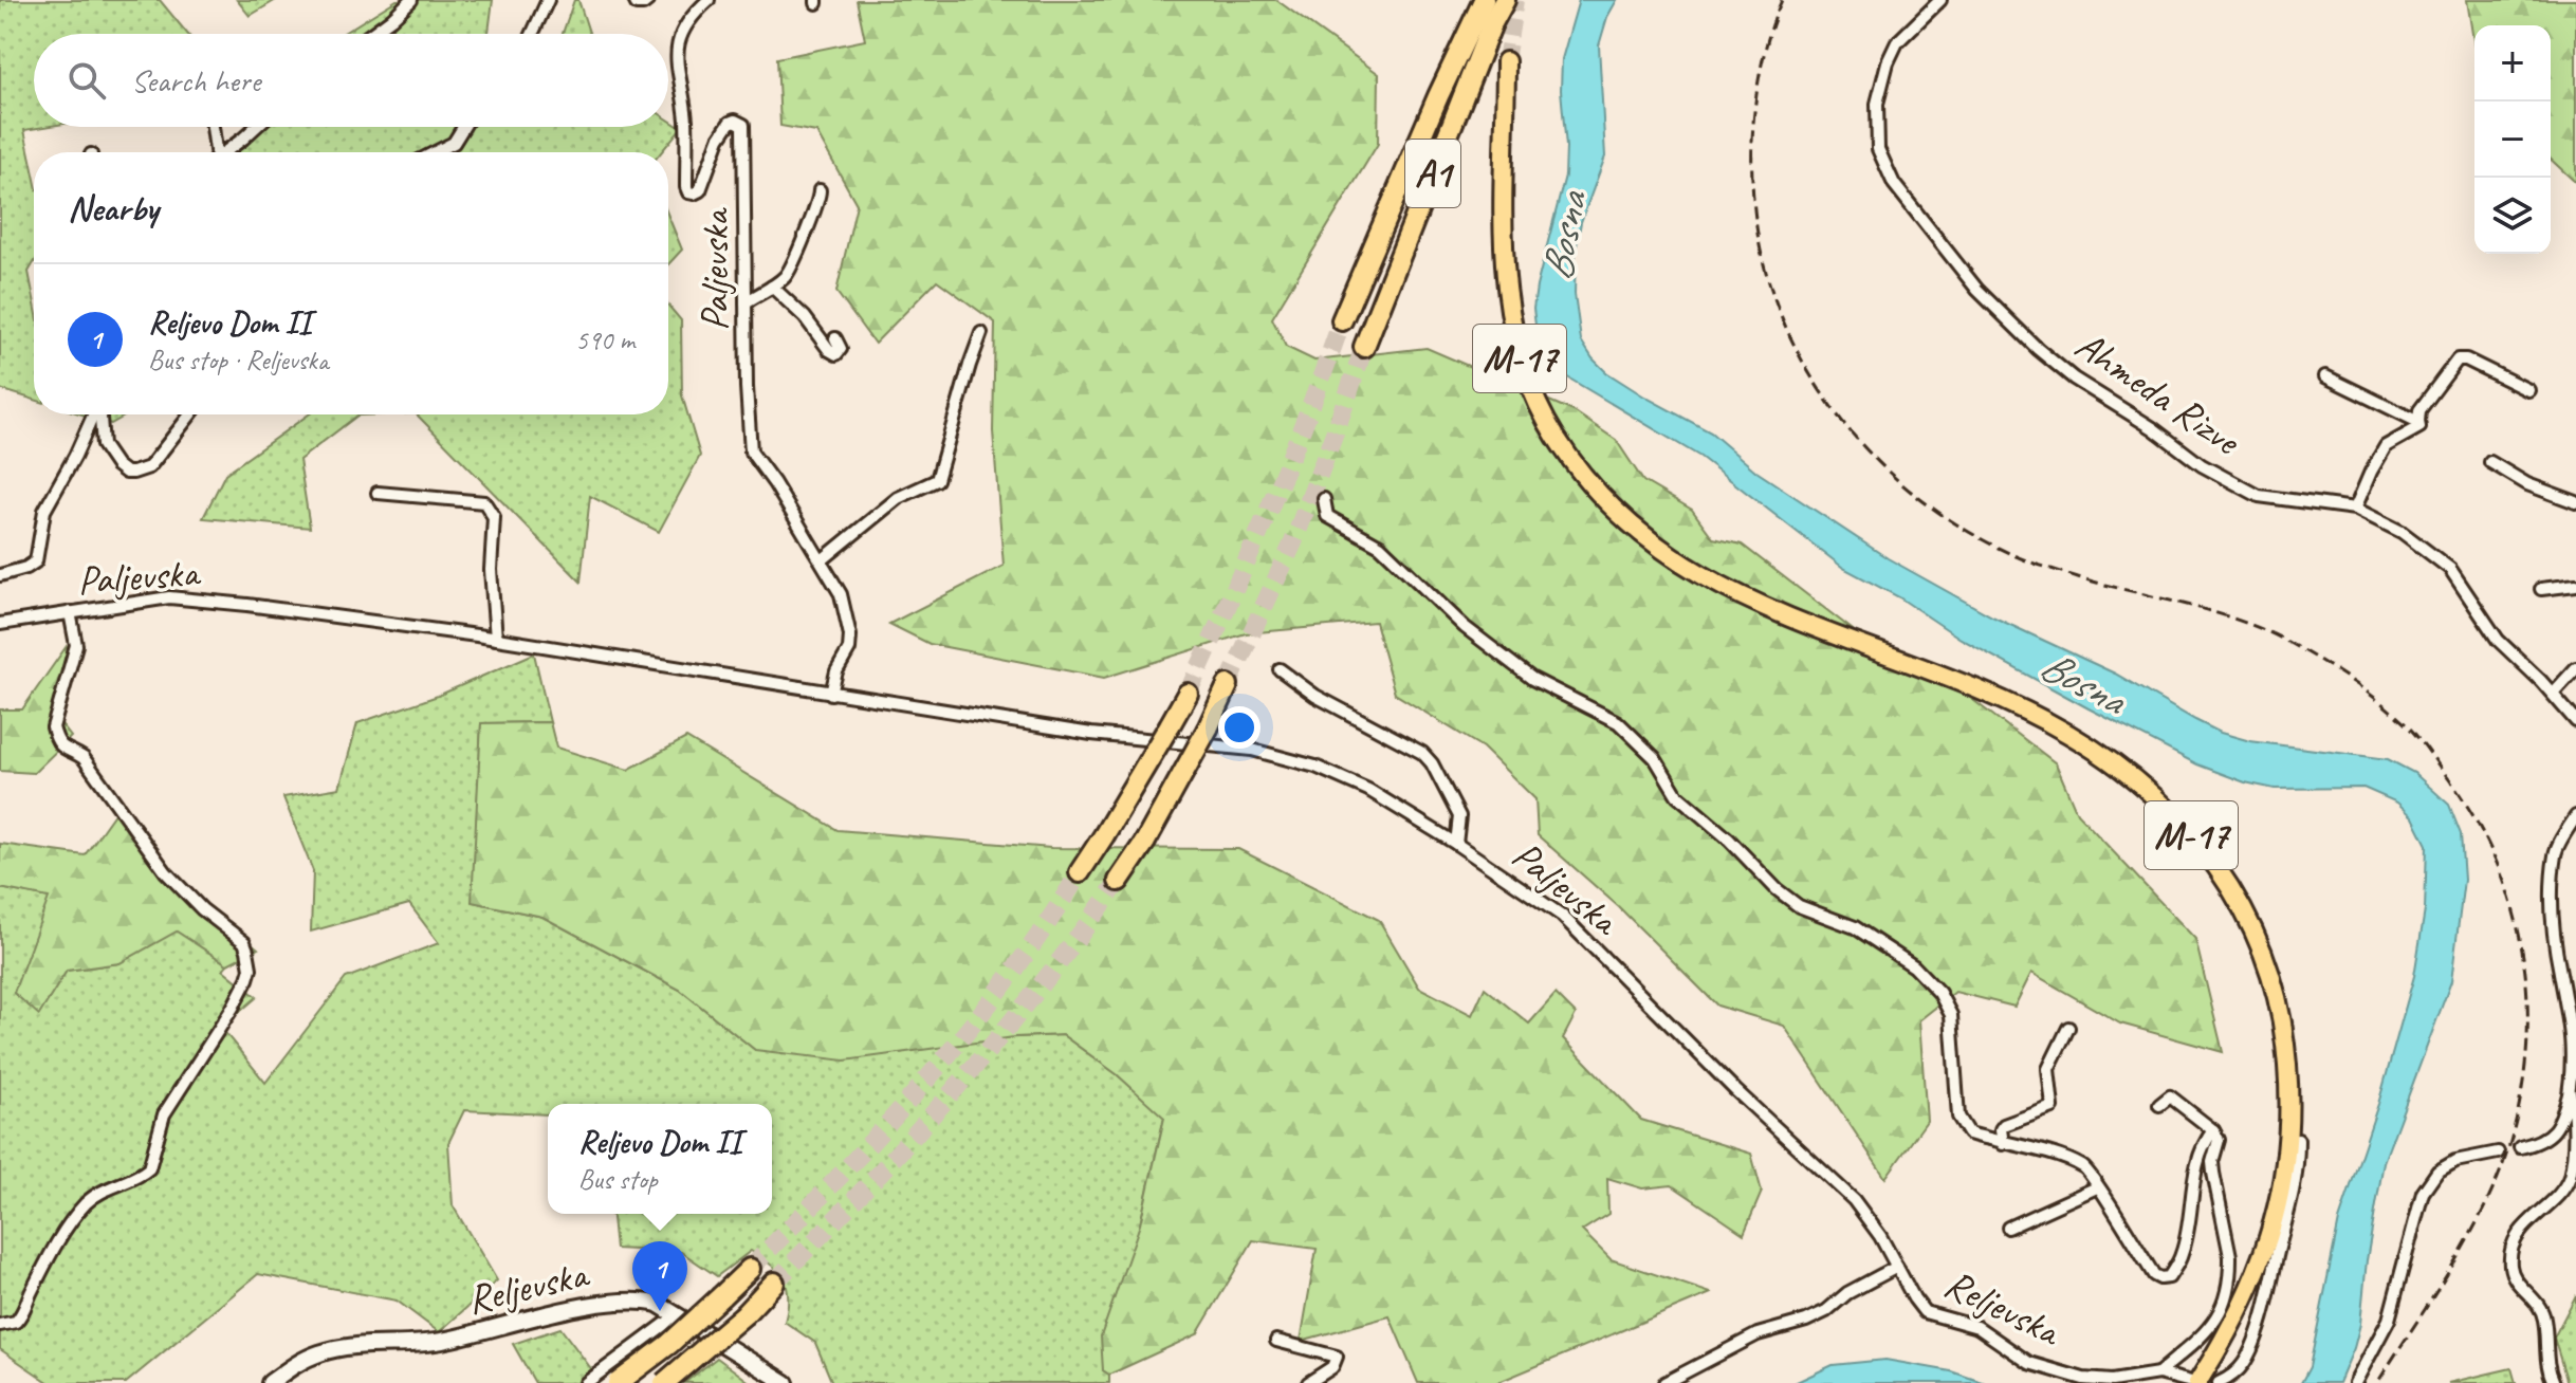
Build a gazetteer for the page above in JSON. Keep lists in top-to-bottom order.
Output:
{
  "streets": {
    "highway": ["A1"],
    "main road": ["M-17", "Reljevska"],
    "street": ["Paljevska", "Ahmeda Rizve"]
  },
  "crossings": [
    ["Paljevska", "Reljevska"],
    ["M-17", "Reljevska"]
  ],
  "water": ["Bosna"],
  "page": {
    "map_buttons": ["+", "−"],
    "search": "Search here",
    "heading": "Nearby",
    "list": [
      {
        "mark": "1",
        "name": "Reljevo Dom II",
        "note": "Bus stop · Reljevska",
        "value": "590 m"
      }
    ],
    "popup": ["Reljevo Dom II", "Bus stop"],
    "pins": "1"
  }
}
